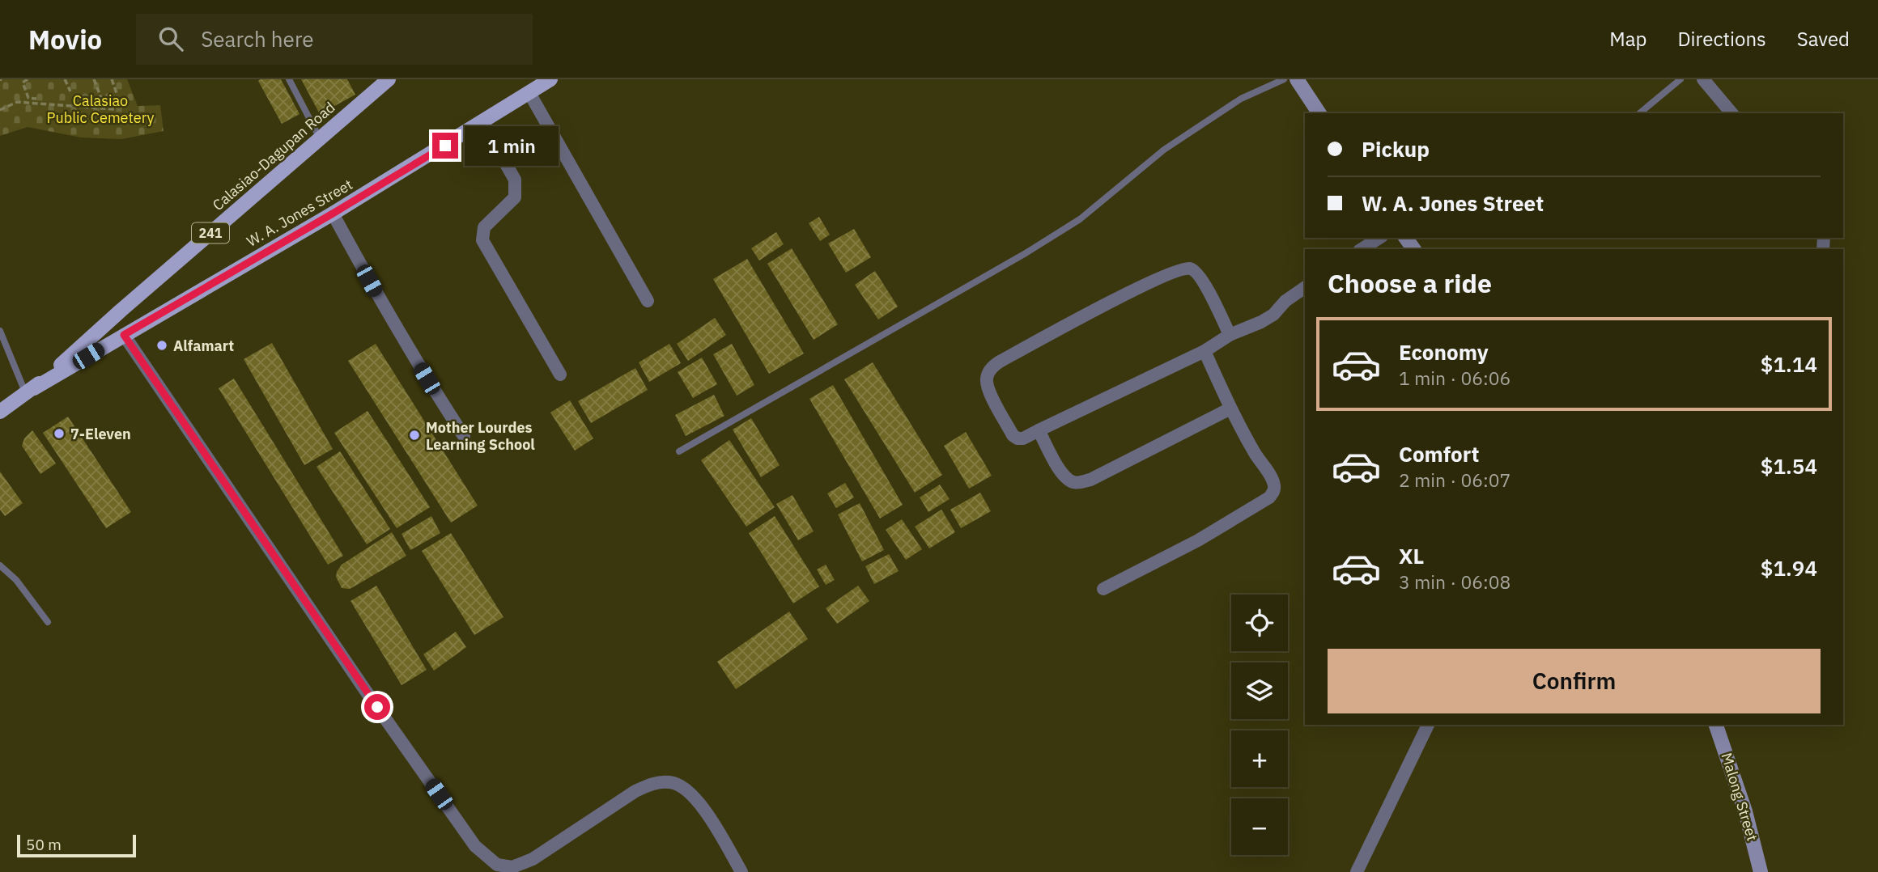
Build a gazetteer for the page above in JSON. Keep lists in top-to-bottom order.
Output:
{
  "streets": {
    "main road": ["Calasiao-Dagupan Road", "W. A. Jones Street", "241"],
    "street": ["Malong Street"]
  },
  "crossings": [
    ["Calasiao-Dagupan Road", "W. A. Jones Street"]
  ],
  "parks": ["Calasiao Public Cemetery"],
  "places": ["Alfamart", "7-Eleven", "Mother Lourdes Learning School"],
  "scale_bar": "50 m",
  "page": {
    "header": "Movio",
    "search": "Search here",
    "nav": ["Map", "Directions", "Saved"],
    "banner": ["Pickup", "W. A. Jones Street"],
    "bubble": "1 min",
    "heading": "Choose a ride",
    "list": [
      {
        "name": "Economy",
        "note": "1 min · 06:06",
        "value": "$1.14"
      },
      {
        "name": "Comfort",
        "note": "2 min · 06:07",
        "value": "$1.54"
      },
      {
        "name": "XL",
        "note": "3 min · 06:08",
        "value": "$1.94"
      }
    ],
    "map_buttons": ["+", "−"],
    "buttons": "Confirm",
    "scale": "50 m"
  }
}
